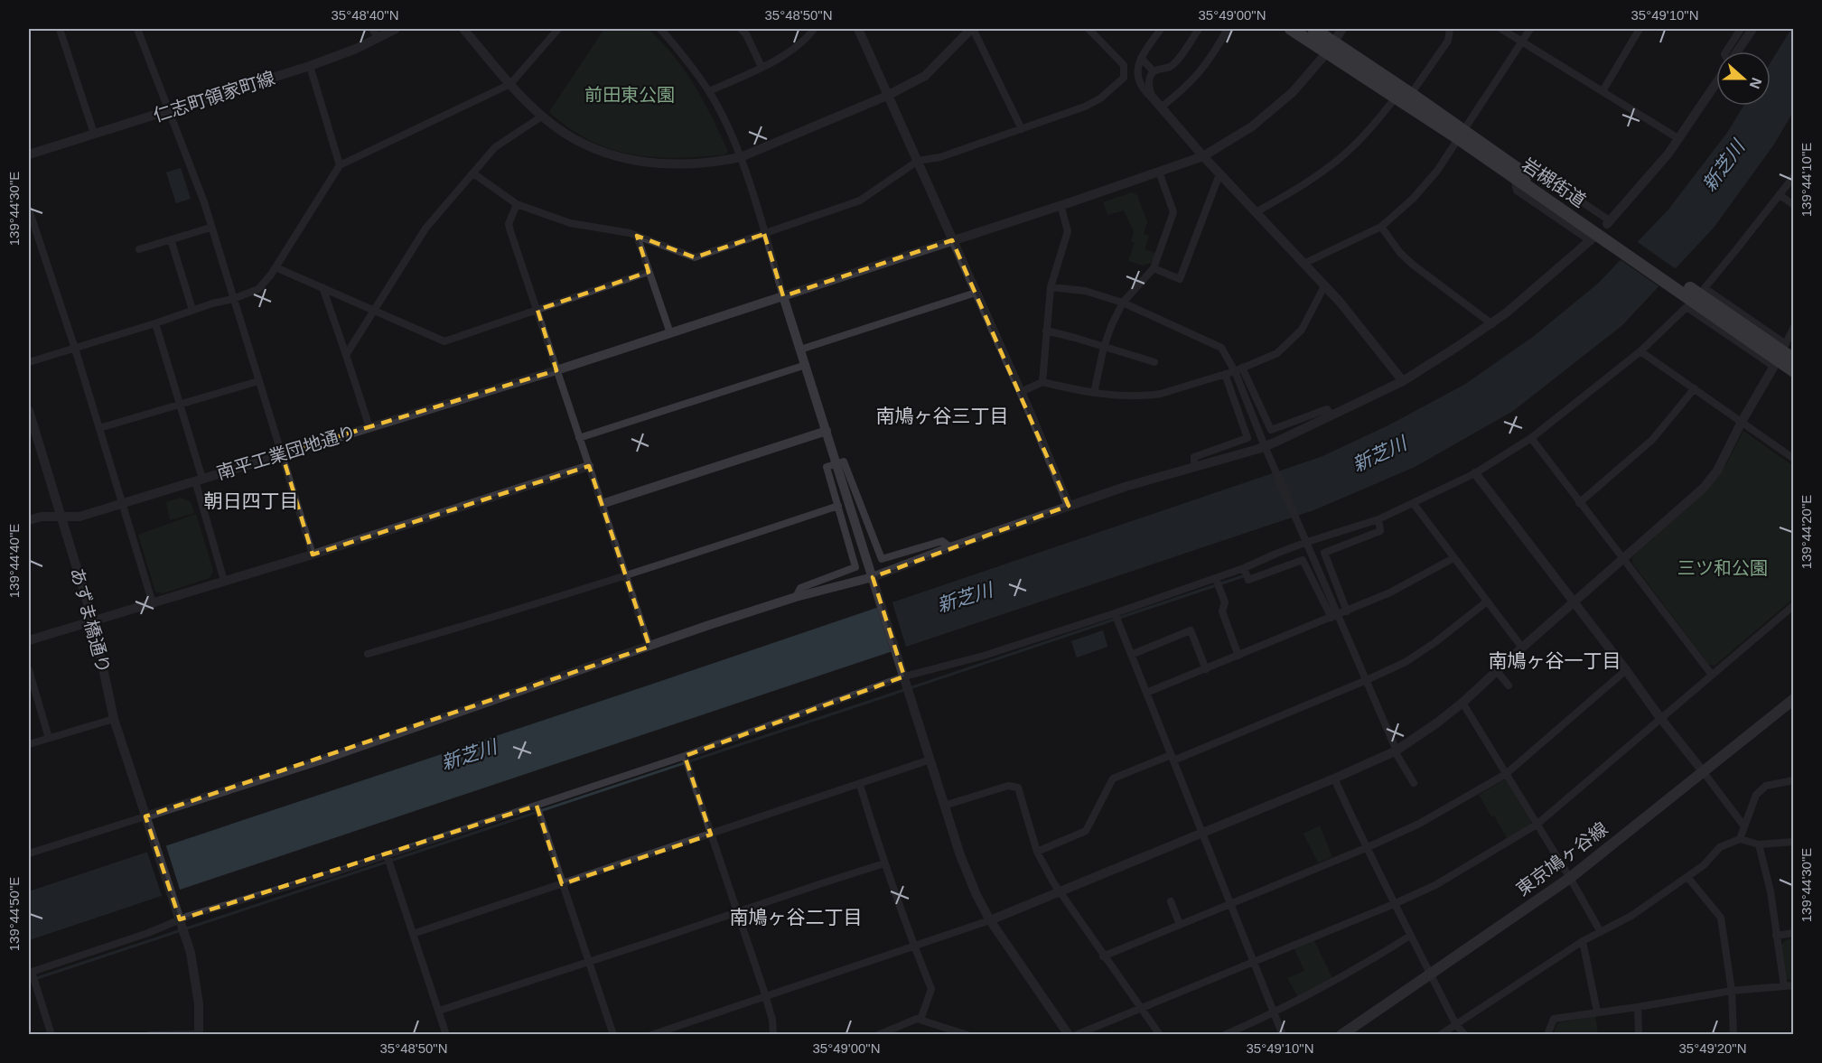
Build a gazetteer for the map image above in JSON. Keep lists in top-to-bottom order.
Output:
{
  "streets": {
    "highway": ["岩槻街道"],
    "main road": ["東京鳩ヶ谷線"],
    "street": ["仁志町領家町線", "南平工業団地通り", "あずま橋通り"]
  },
  "crossings": [
    ["岩槻街道", "南平工業団地通り"],
    ["南平工業団地通り", "あずま橋通り"]
  ],
  "districts": [
    "南鳩ヶ谷三丁目",
    "朝日四丁目",
    "南鳩ヶ谷一丁目",
    "南鳩ヶ谷二丁目"
  ],
  "water": ["新芝川"],
  "parks": ["前田東公園", "三ツ和公園"],
  "north": "right",
  "coordinates": [
    "35°48'40\"N",
    "35°48'50\"N",
    "35°49'00\"N",
    "35°49'10\"N",
    "139°44'10\"E",
    "139°44'30\"E",
    "139°44'20\"E",
    "139°44'40\"E",
    "139°44'50\"E",
    "35°49'20\"N"
  ]
}
